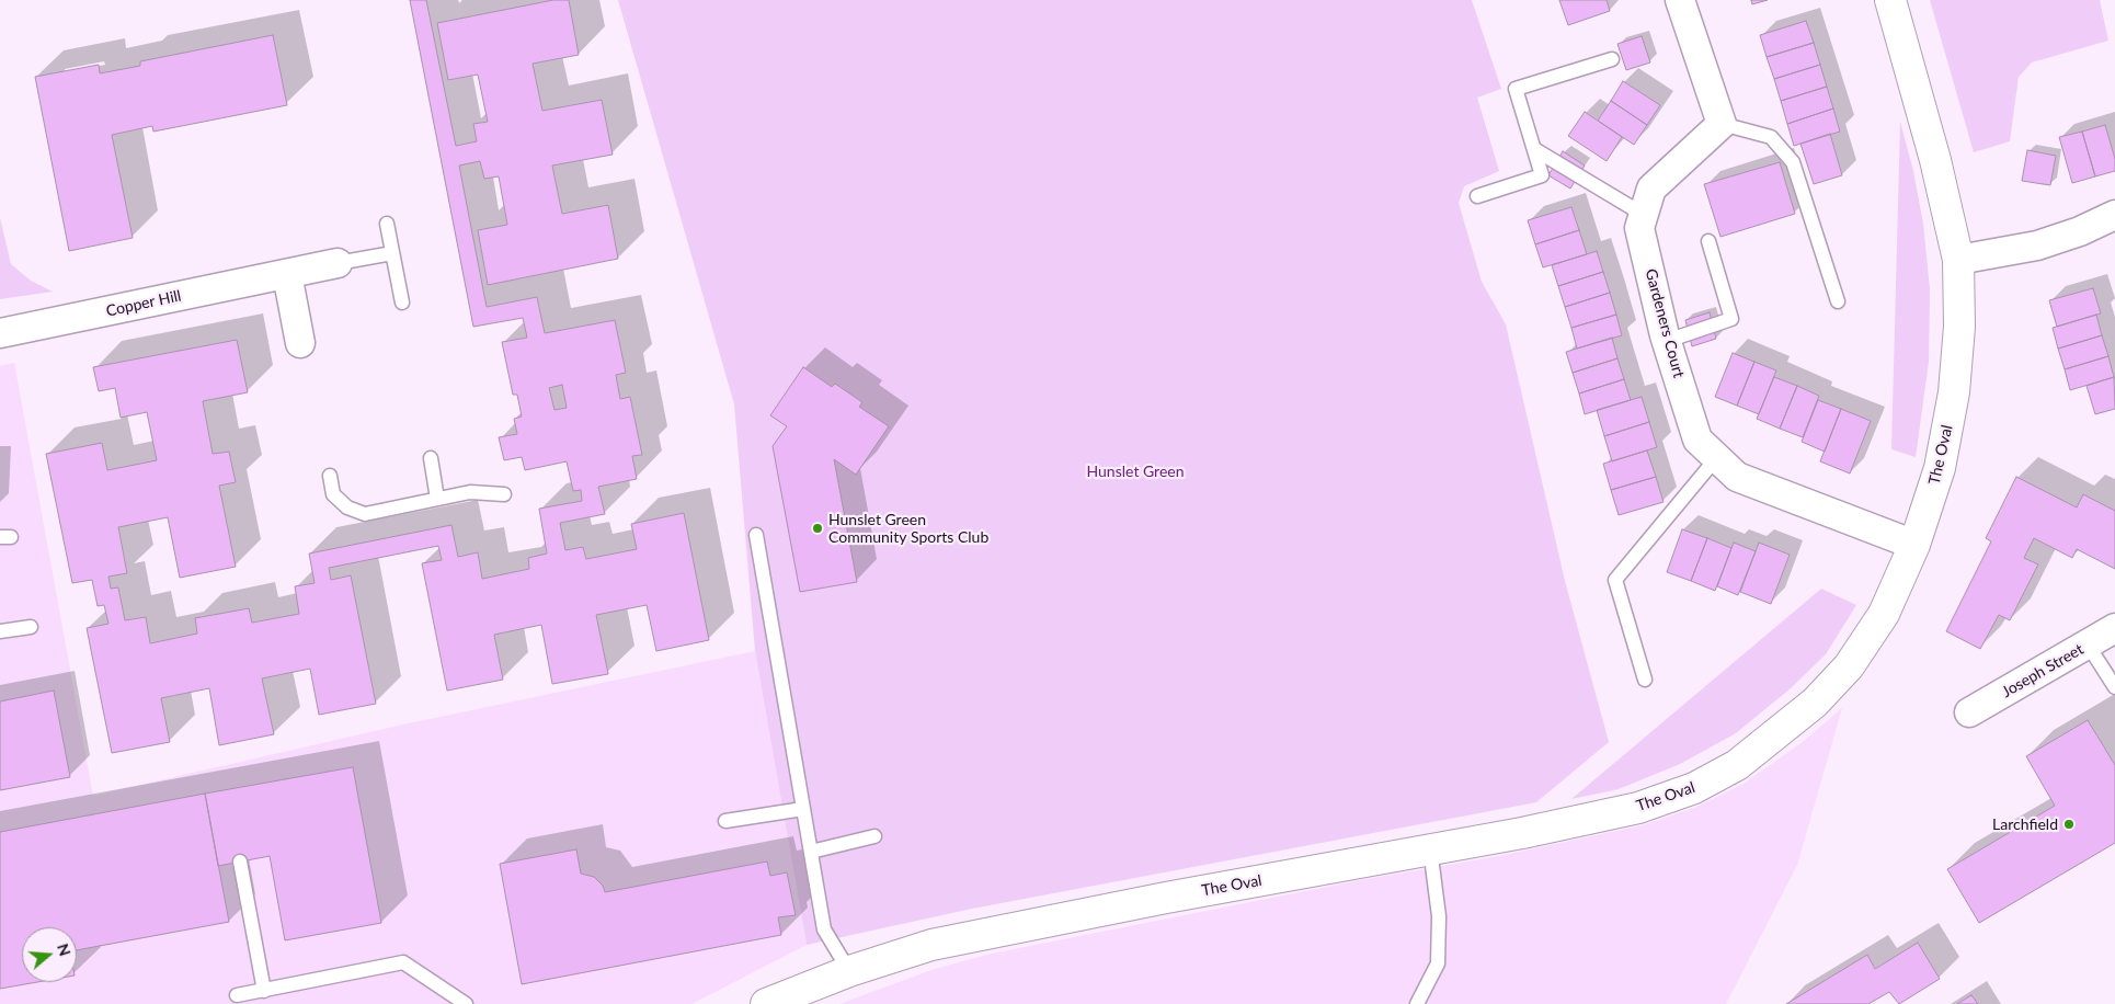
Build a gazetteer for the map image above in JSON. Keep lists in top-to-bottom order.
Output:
{
  "streets": {
    "street": [
      "Copper Hill",
      "Gardeners Court",
      "The Oval",
      "Joseph Street"
    ]
  },
  "crossings": [
    ["Gardeners Court", "The Oval"]
  ],
  "parks": ["Hunslet Green"],
  "places": ["Hunslet Green Community Sports Club", "Larchfield"],
  "north": "right"
}
